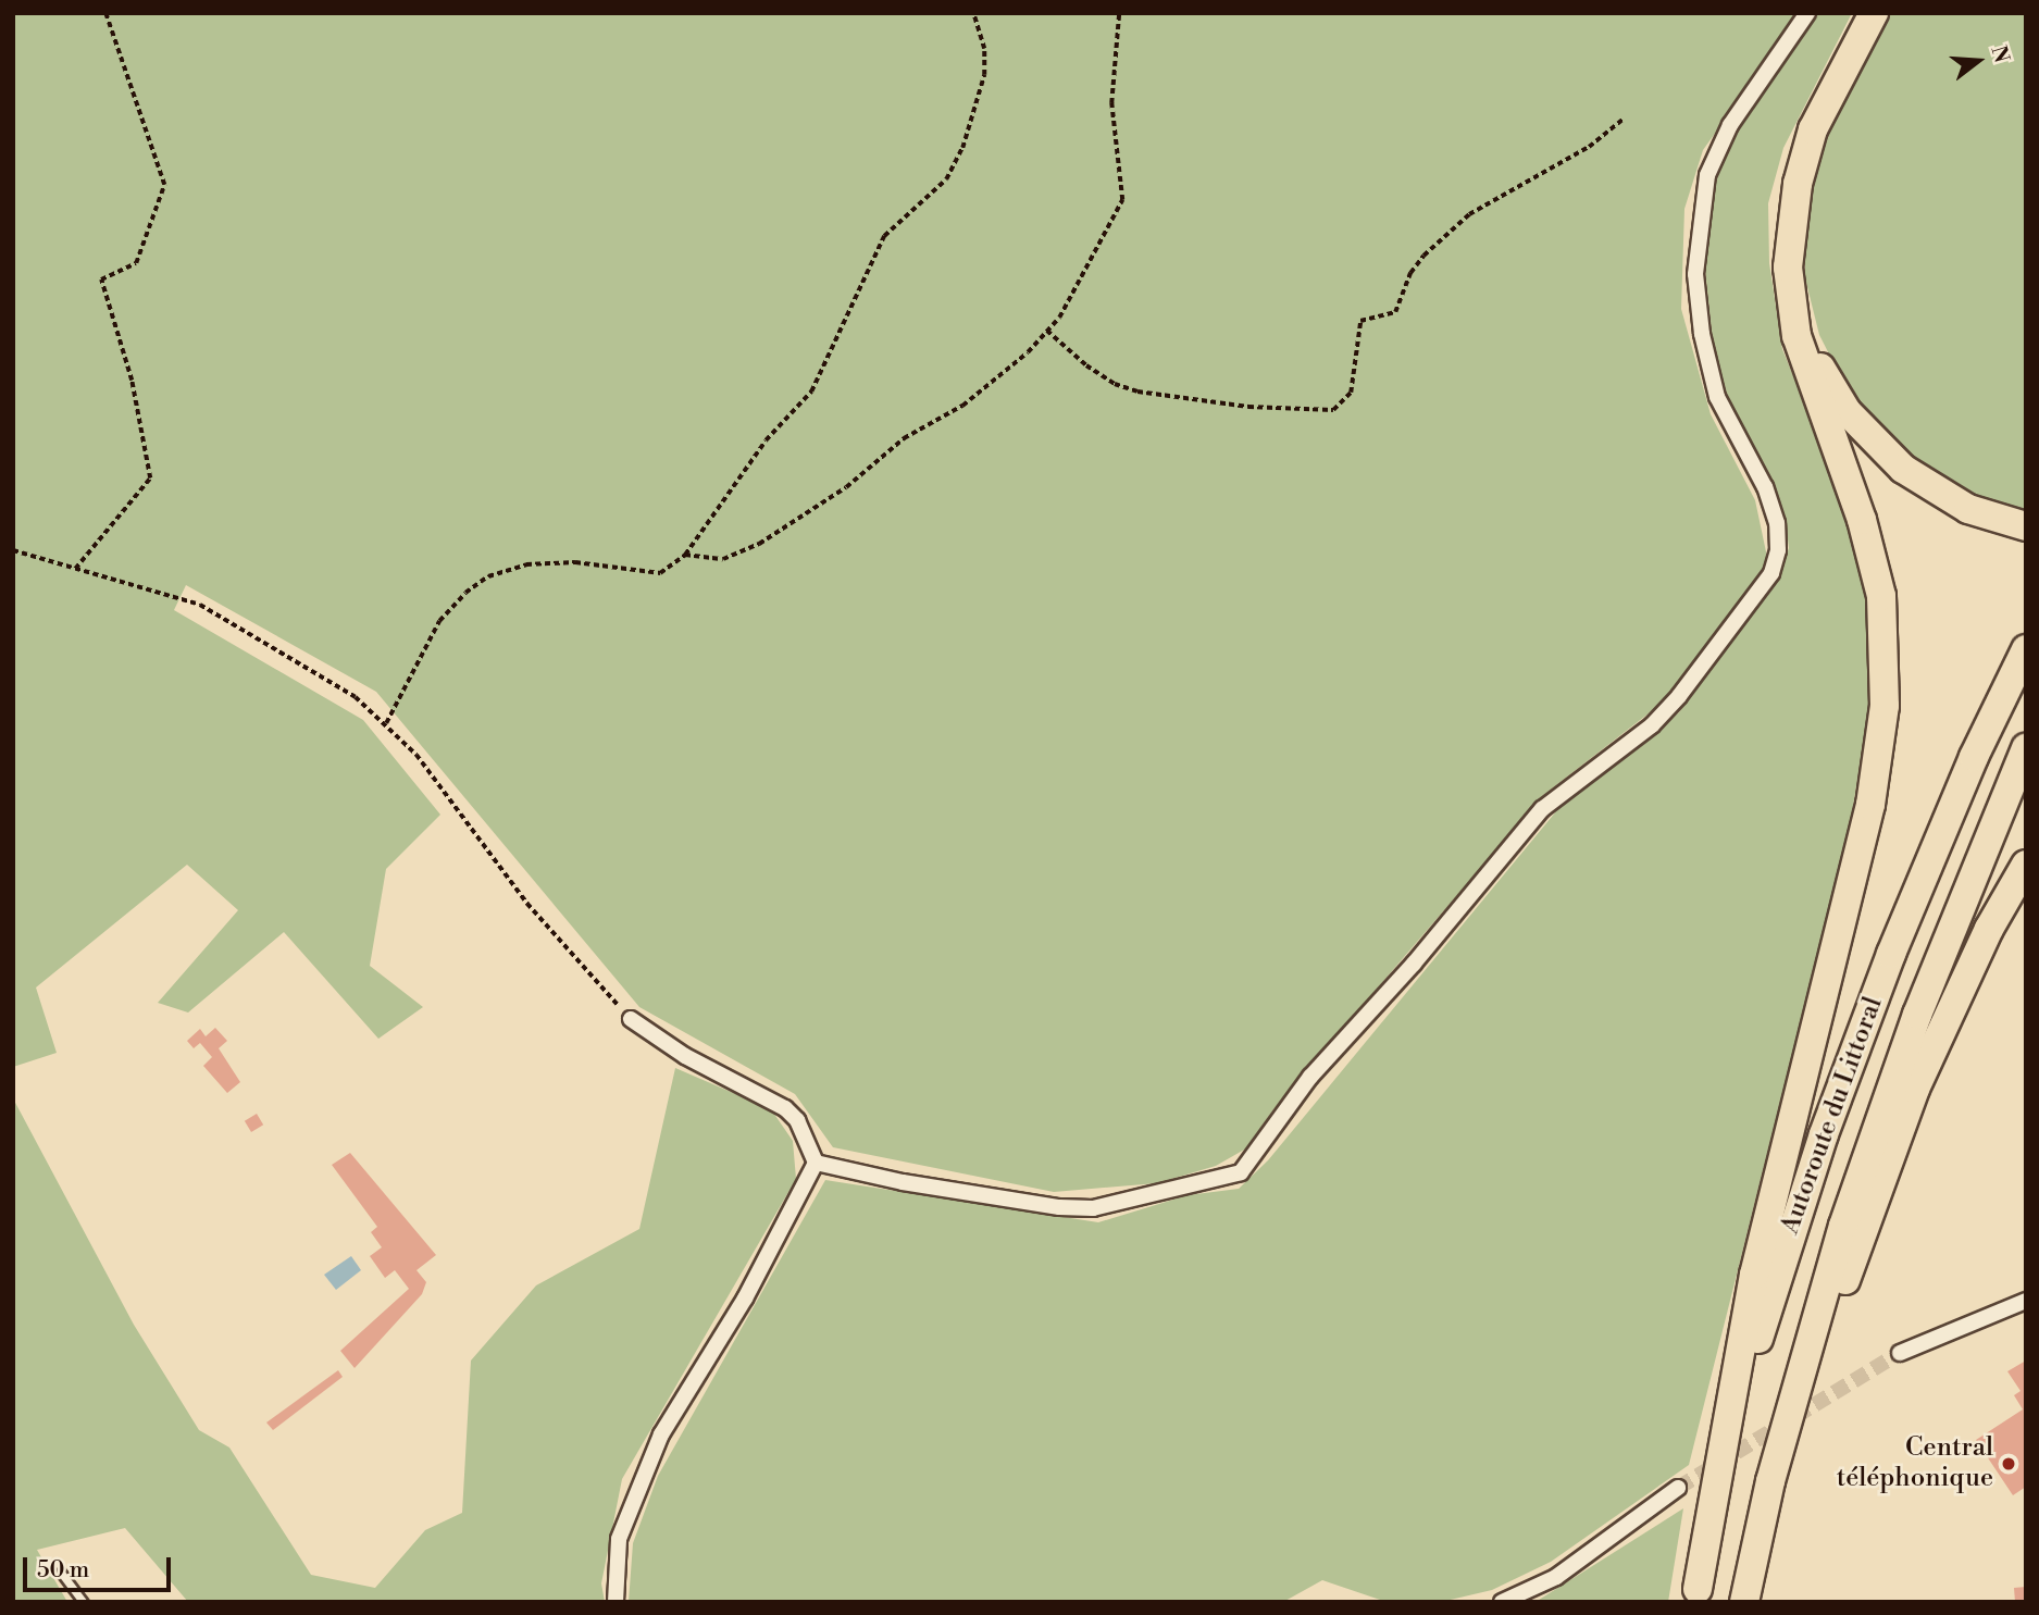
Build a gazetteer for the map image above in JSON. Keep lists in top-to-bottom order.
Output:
{
  "streets": {
    "highway": ["Autoroute du Littoral"]
  },
  "places": ["Central téléphonique"],
  "scale_bar": "50 m",
  "north": "right"
}
